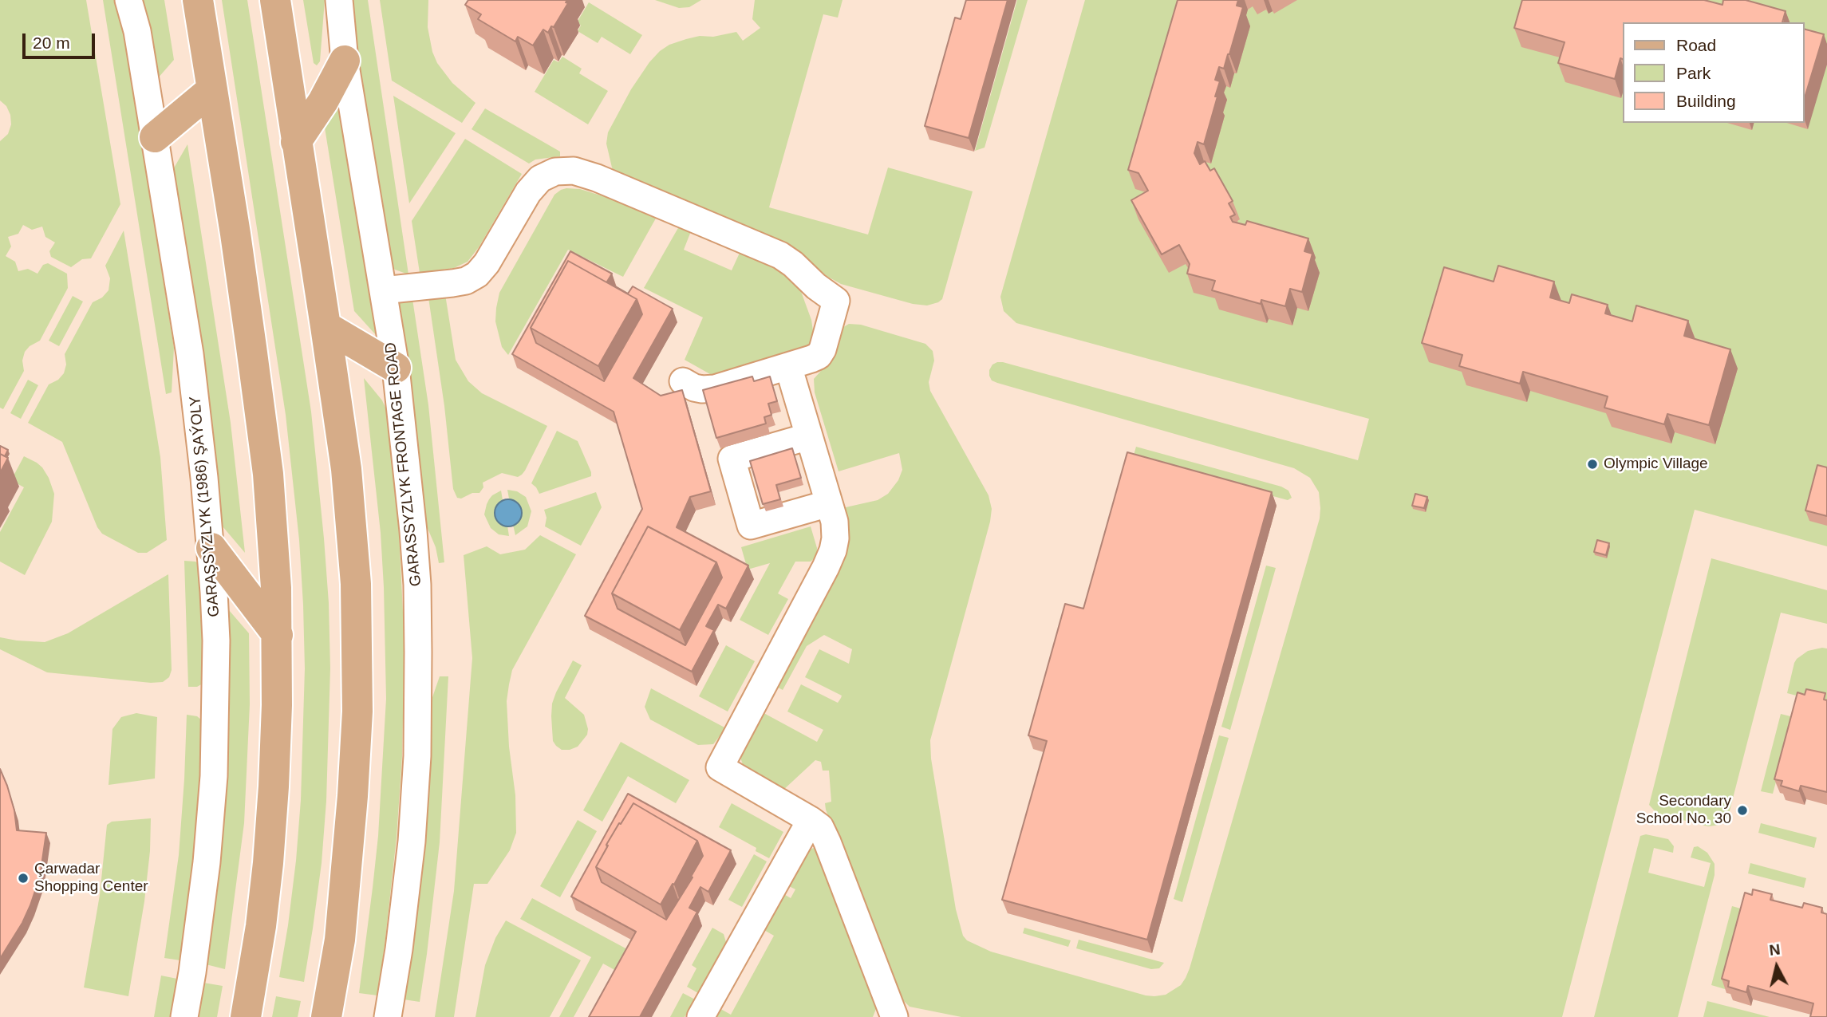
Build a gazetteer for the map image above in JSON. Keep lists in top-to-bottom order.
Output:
{
  "streets": {
    "street": ["GARASSYZLYK FRONTAGE ROAD", "GARAŞSYZLYK (1986) ŞAÝOLY"]
  },
  "places": ["Olympic Village", "Secondary School No. 30", "Çarwadar Shopping Center"],
  "legend": ["Road", "Park", "Building"],
  "scale_bar": "20 m",
  "north": "top"
}
